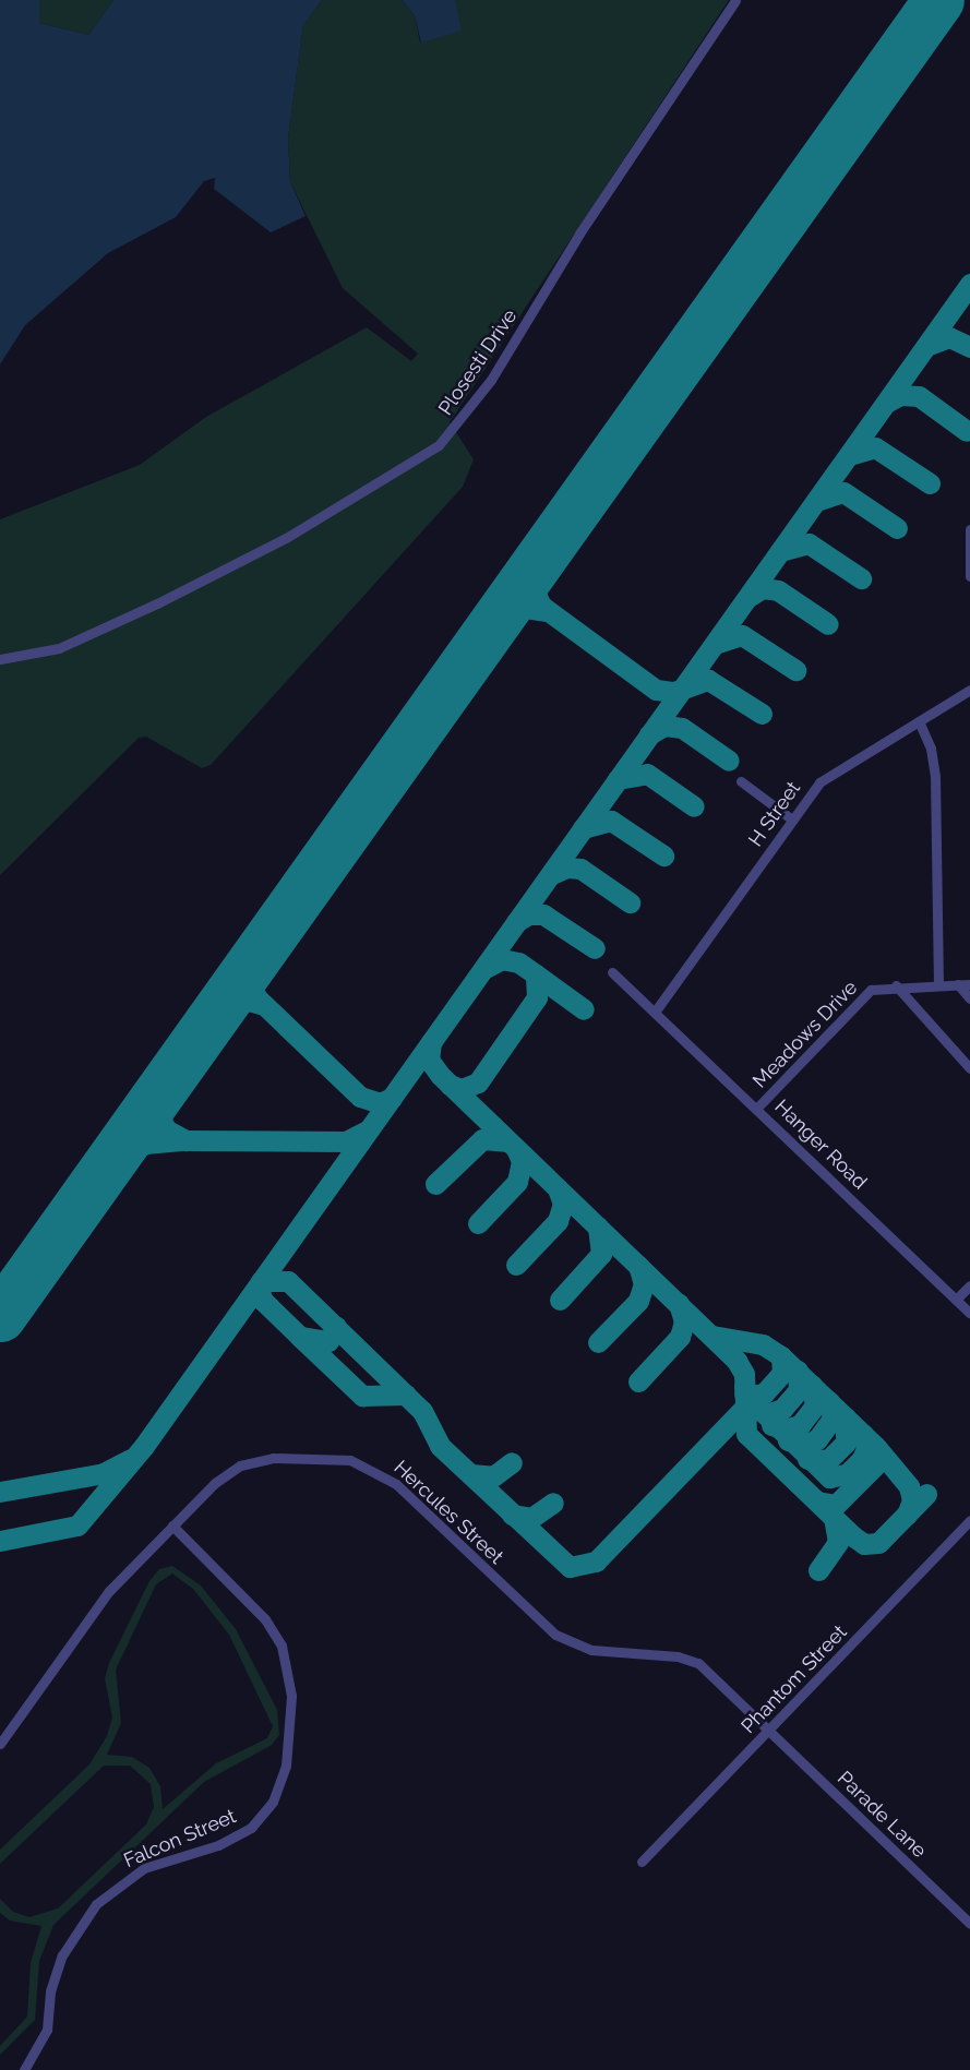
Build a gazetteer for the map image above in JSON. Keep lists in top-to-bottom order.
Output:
{
  "streets": {
    "street": [
      "Plosesti Drive",
      "H Street",
      "Meadows Drive",
      "Hanger Road",
      "Hercules Street",
      "Phantom Street",
      "Parade Lane",
      "Falcon Street"
    ]
  },
  "crossings": [
    ["H Street", "Hanger Road"],
    ["Meadows Drive", "Hanger Road"],
    ["Hercules Street", "Phantom Street"],
    ["Hercules Street", "Parade Lane"],
    ["Hercules Street", "Falcon Street"],
    ["Phantom Street", "Parade Lane"]
  ]
}
